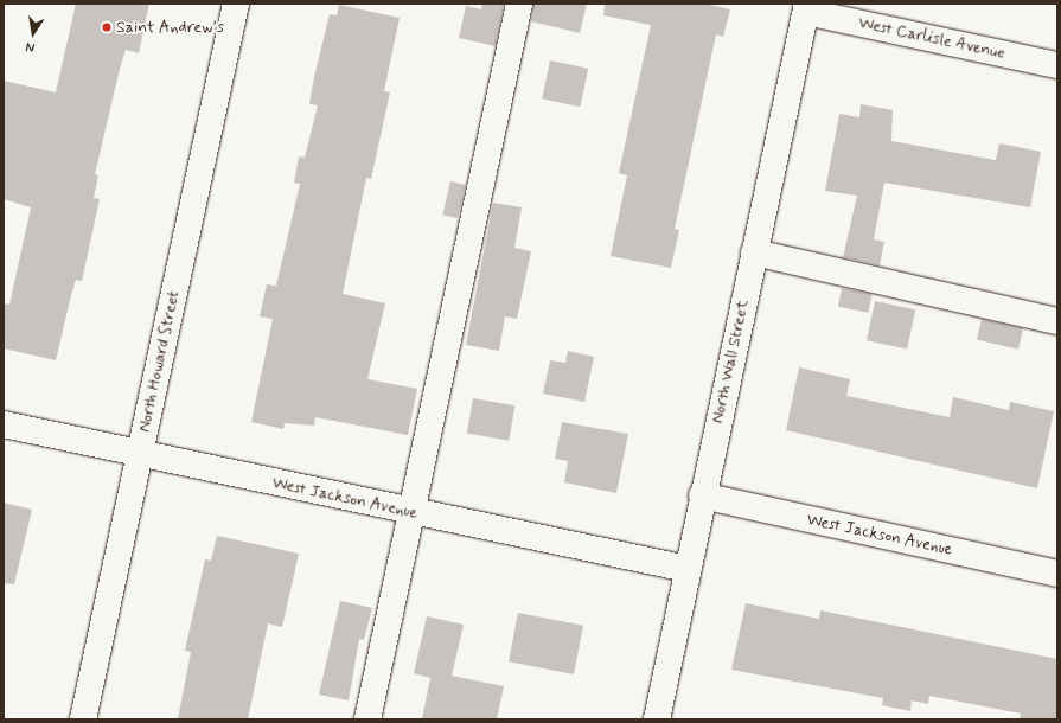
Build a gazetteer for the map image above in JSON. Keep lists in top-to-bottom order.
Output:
{
  "streets": {
    "street": [
      "West Carlisle Avenue",
      "North Howard Street",
      "North Wall Street",
      "West Jackson Avenue"
    ]
  },
  "crossings": [
    ["West Carlisle Avenue", "North Wall Street"],
    ["North Howard Street", "West Jackson Avenue"],
    ["North Wall Street", "West Jackson Avenue"]
  ],
  "places": ["Saint Andrew's"],
  "north": "bottom"
}
